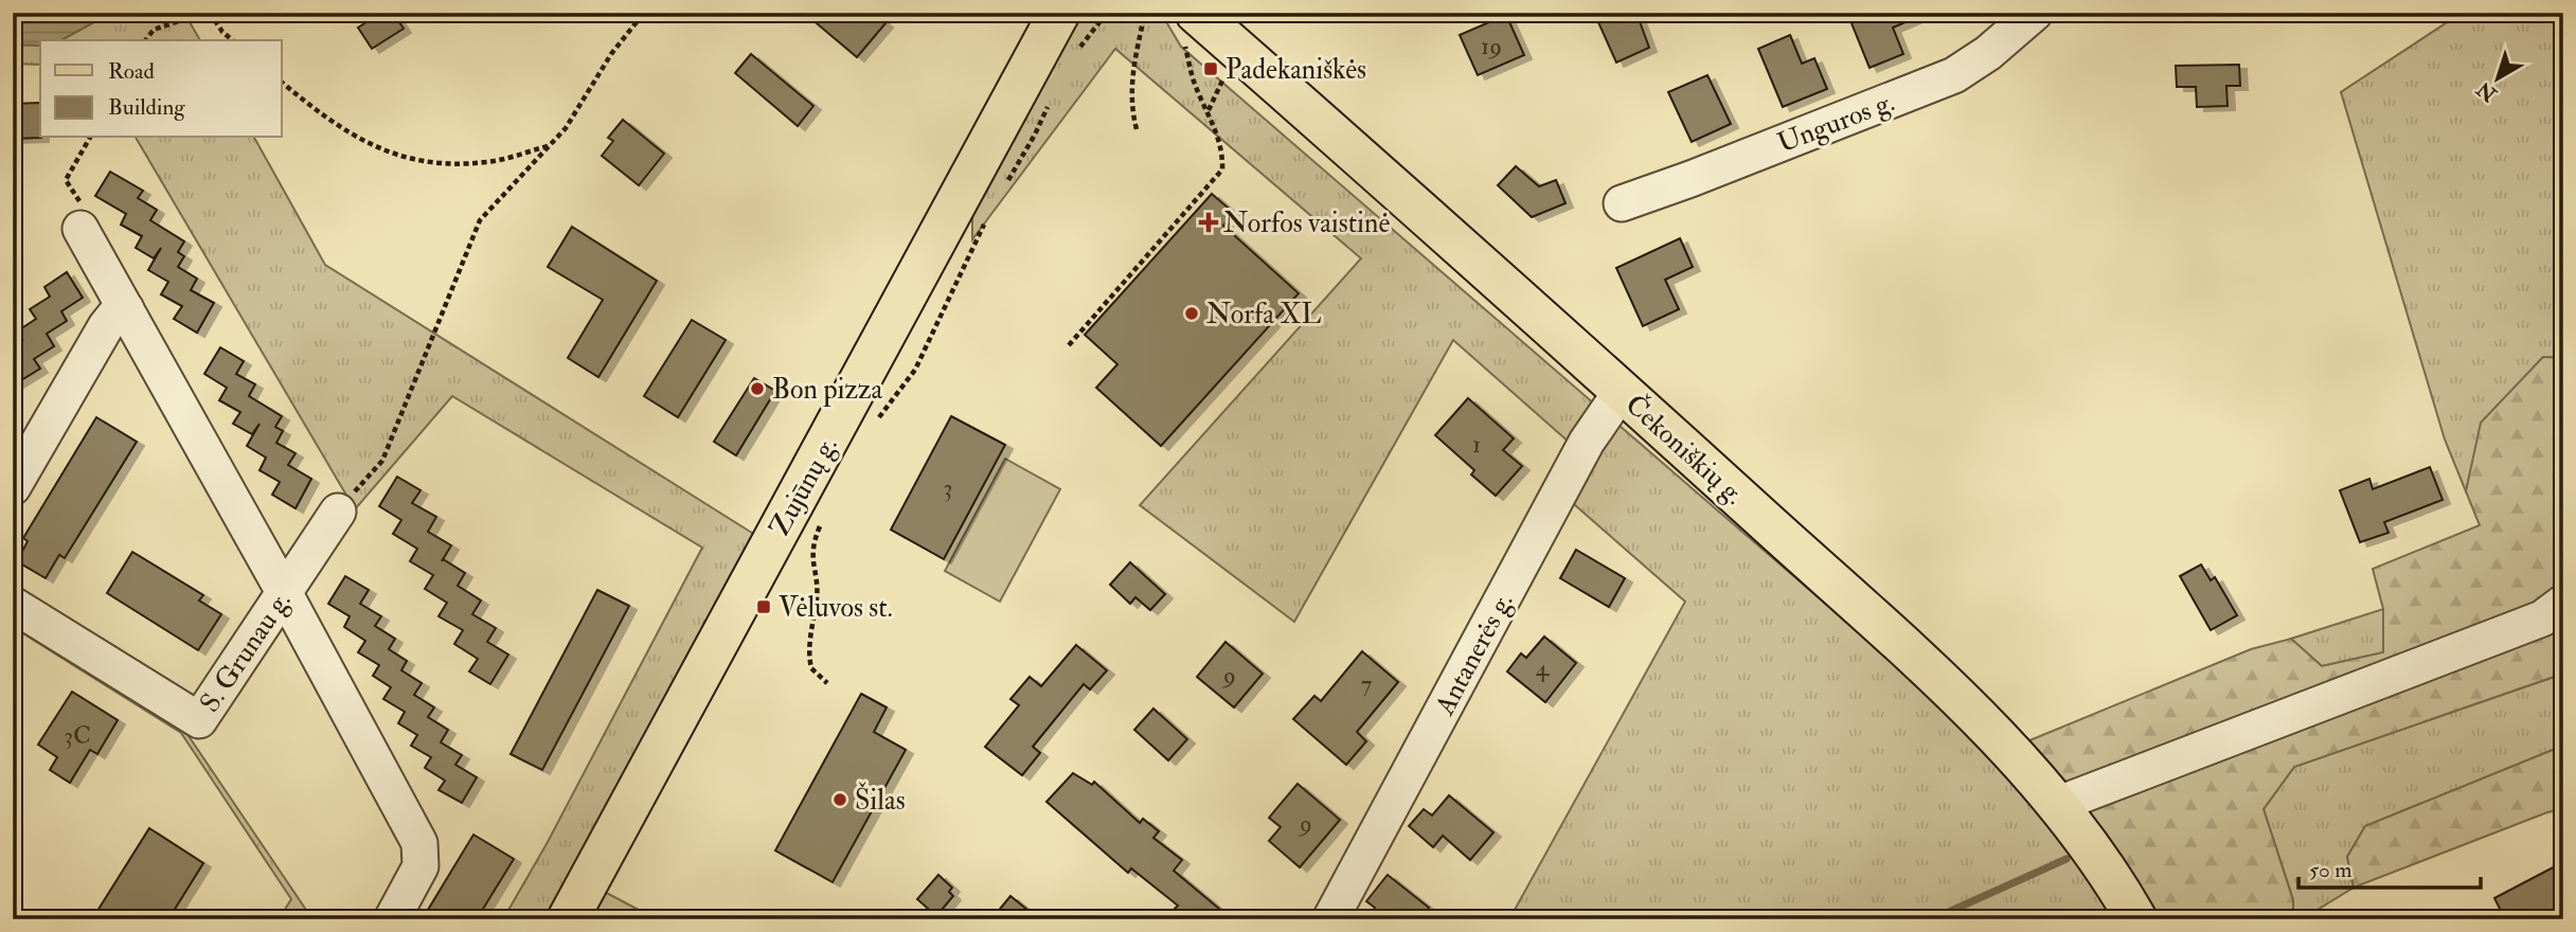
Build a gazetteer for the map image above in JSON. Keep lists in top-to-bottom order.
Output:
{
  "streets": {
    "main road": ["Čekoniškių g.", "Zujūnų g."],
    "street": ["Unguros g.", "S. Grunau g.", "Antanerės g."]
  },
  "crossings": [
    ["Čekoniškių g.", "Antanerės g."]
  ],
  "places": {
    "transit": ["Padekaniškės", "Vėluvos st."],
    "health": ["Norfos vaistinė"],
    "other": ["Norfa XL", "Bon pizza", "Šilas"]
  },
  "house_numbers": [
    "19",
    "1",
    "3",
    "4",
    "9",
    "7",
    "3C",
    "9"
  ],
  "legend": ["Road", "Building"],
  "scale_bar": "50 m",
  "north": "bottom left"
}
